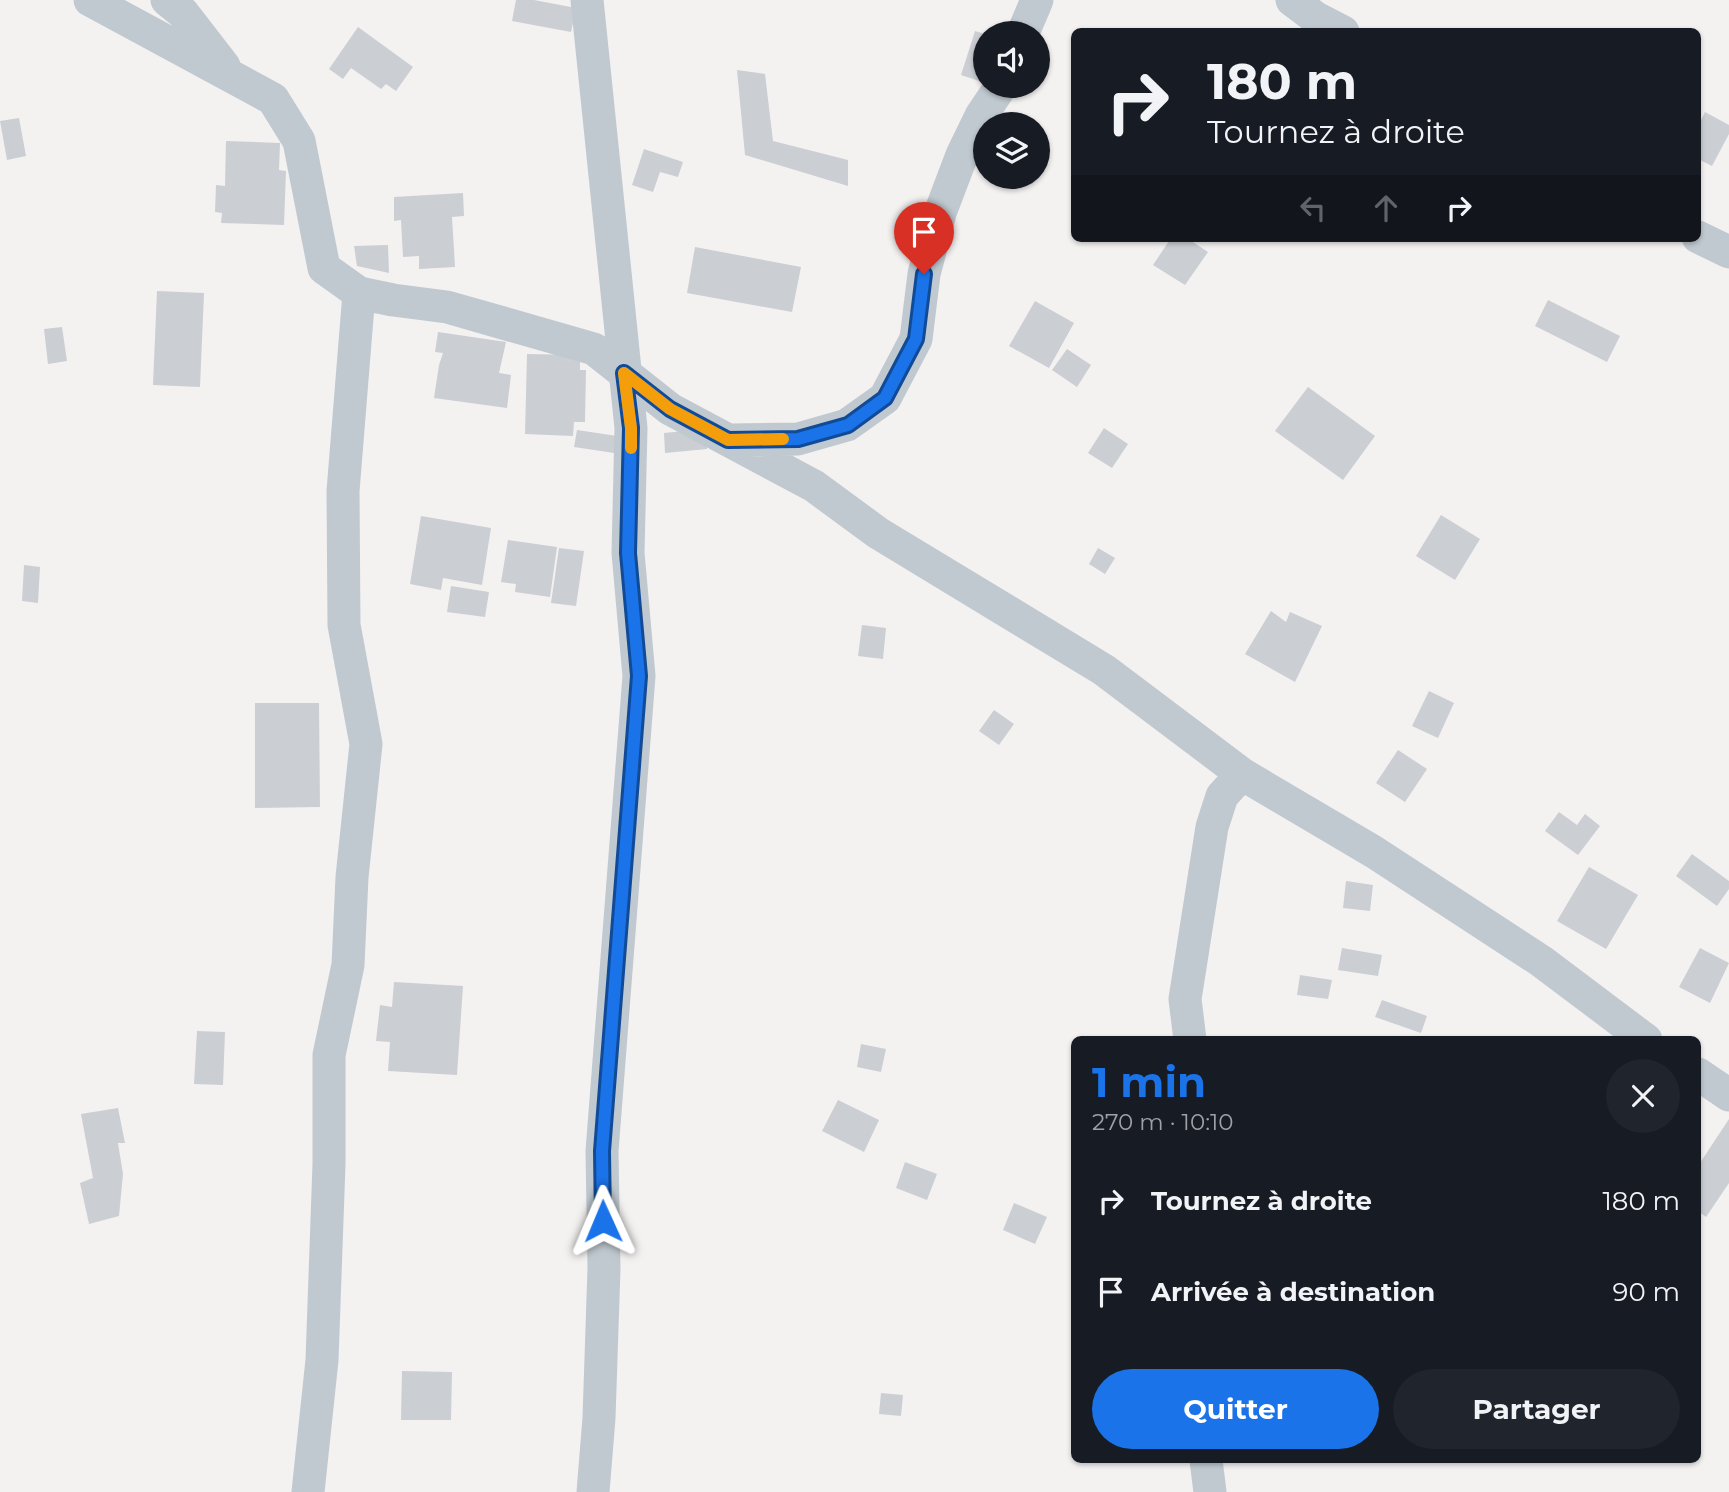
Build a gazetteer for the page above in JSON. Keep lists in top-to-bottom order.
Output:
{
  "page": {
    "turn": ["180 m", "Tournez à droite"],
    "heading": ["1 min", "270 m · 10:10"],
    "list": [
      {
        "name": "Tournez à droite",
        "value": "180 m"
      },
      {
        "name": "Arrivée à destination",
        "value": "90 m"
      }
    ],
    "buttons": ["Quitter", "Partager"]
  }
}
